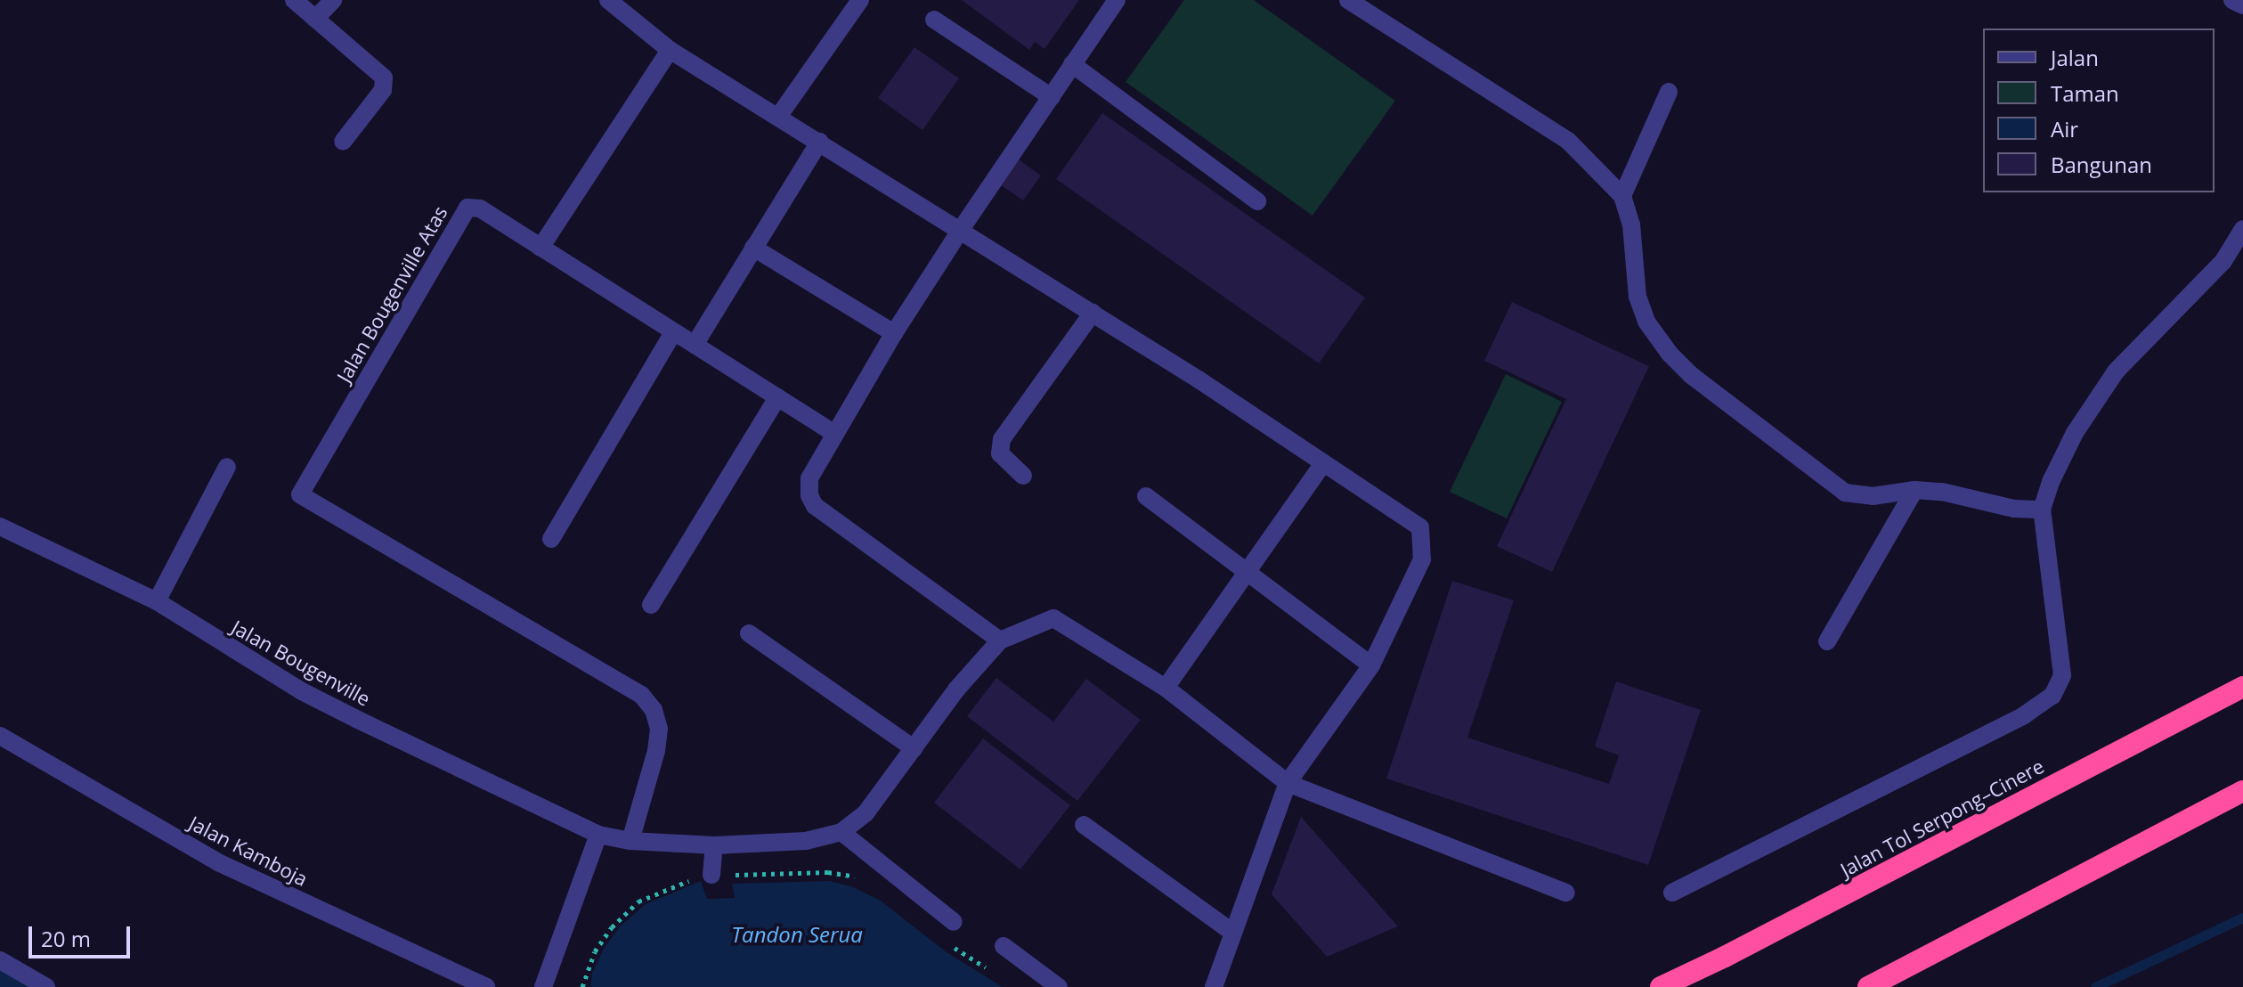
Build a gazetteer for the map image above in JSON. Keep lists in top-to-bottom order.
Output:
{
  "streets": {
    "highway": ["Jalan Tol Serpong–Cinere"],
    "street": ["Jalan Bougenville Atas", "Jalan Bougenville", "Jalan Kamboja"]
  },
  "crossings": [
    ["Jalan Bougenville Atas", "Jalan Bougenville"]
  ],
  "water": ["Tandon Serua"],
  "legend": [
    "Jalan",
    "Taman",
    "Air",
    "Bangunan"
  ],
  "scale_bar": "20 m"
}
